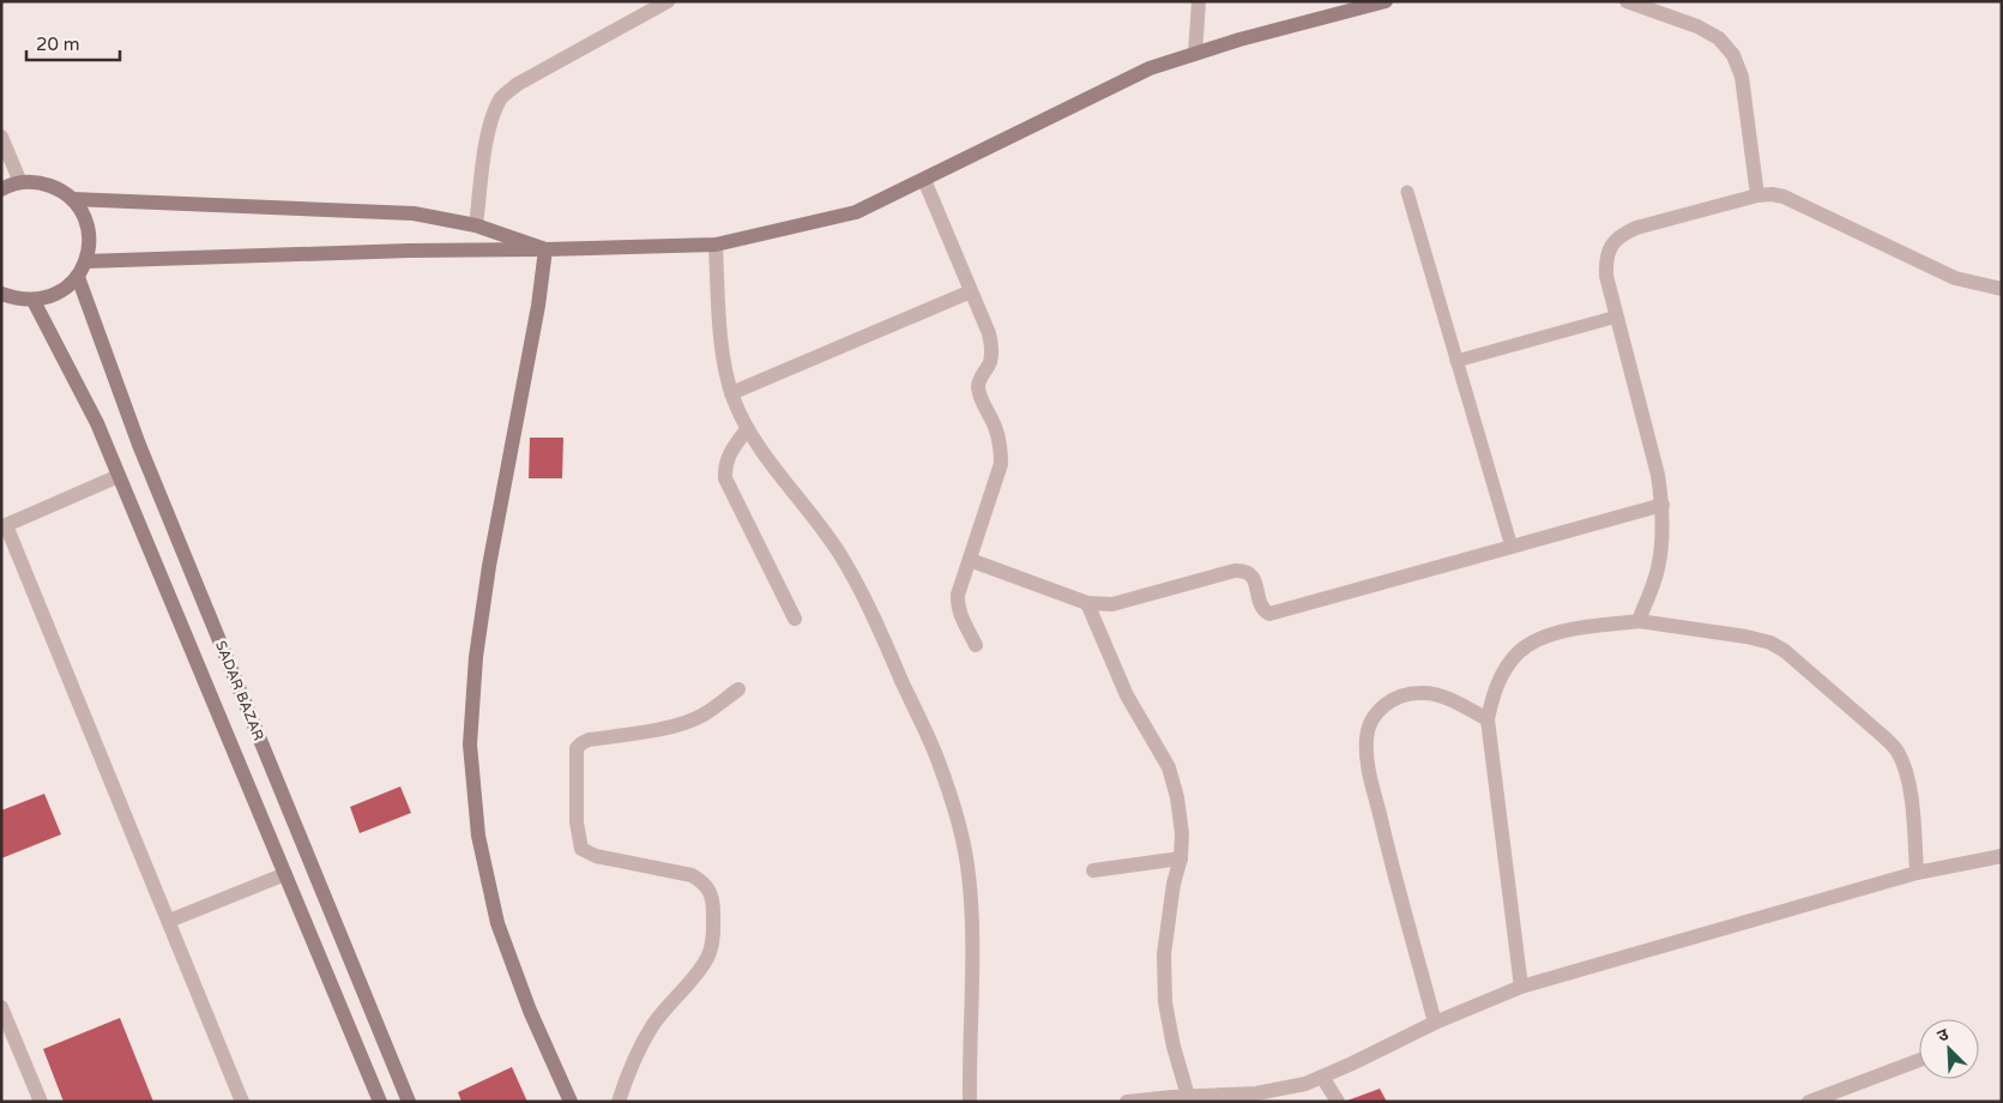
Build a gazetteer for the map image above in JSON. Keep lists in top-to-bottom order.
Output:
{
  "streets": {
    "street": ["SADAR BAZAR"]
  },
  "scale_bar": "20 m",
  "north": "top left"
}
